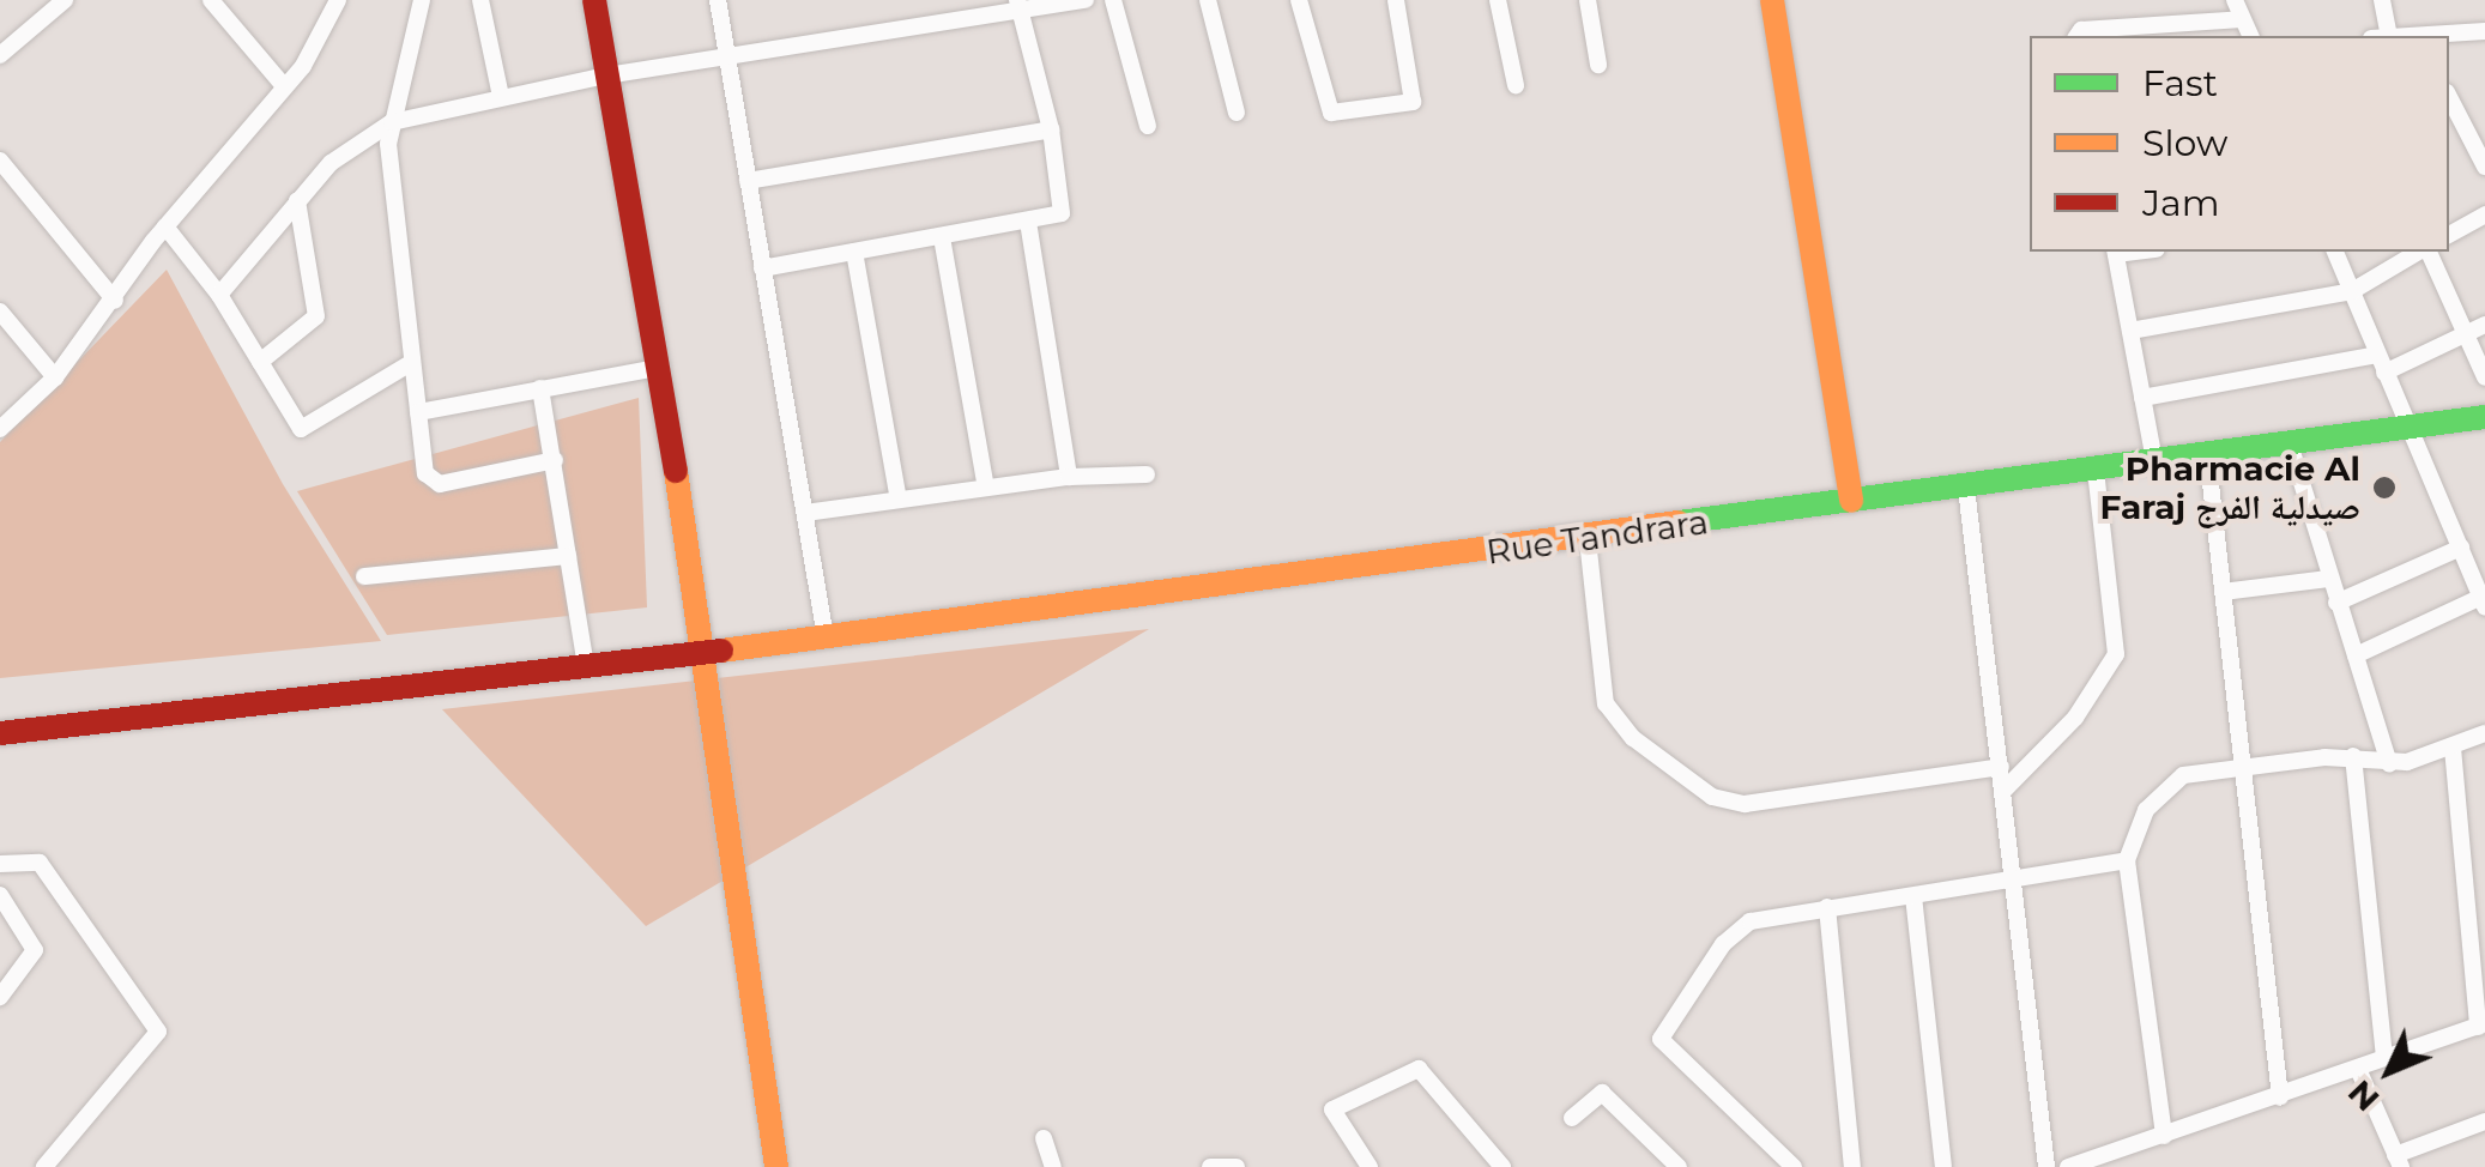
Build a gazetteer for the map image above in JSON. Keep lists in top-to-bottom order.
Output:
{
  "streets": {
    "street": ["Rue Tandrara"]
  },
  "places": ["Pharmacie Al Faraj صيدلية الفرج"],
  "legend": ["Fast", "Slow", "Jam"],
  "north": "bottom left"
}
